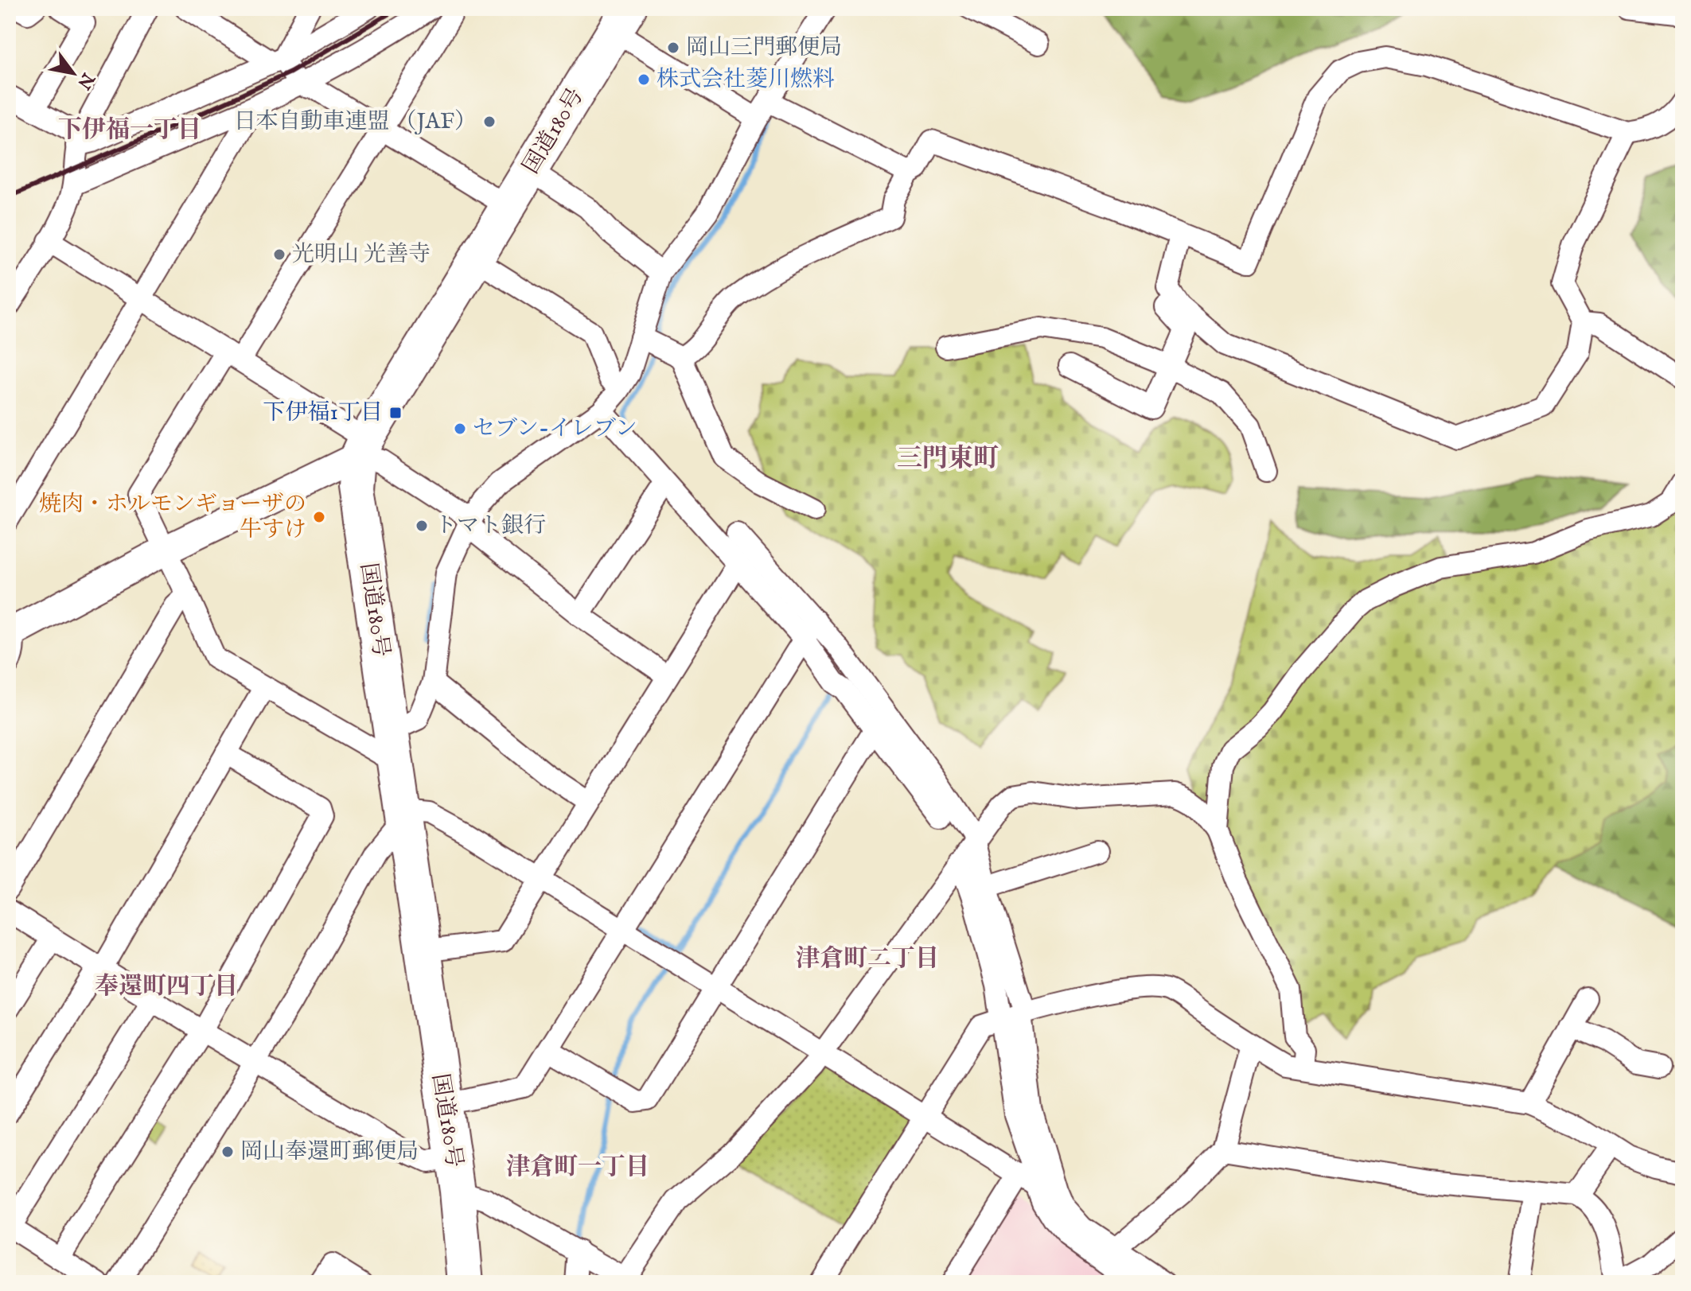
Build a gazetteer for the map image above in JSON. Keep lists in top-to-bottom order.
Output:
{
  "streets": {
    "highway": ["国道180号"]
  },
  "districts": [
    "下伊福一丁目",
    "三門東町",
    "津倉町二丁目",
    "奉還町四丁目",
    "津倉町一丁目"
  ],
  "places": {
    "other": [
      "岡山三門郵便局",
      "株式会社菱川燃料",
      "日本自動車連盟 （JAF）",
      "光明山 光善寺",
      "セブン-イレブン",
      "焼肉・ホルモンギョーザの 牛すけ",
      "トマト銀行",
      "岡山奉還町郵便局"
    ],
    "transit": ["下伊福1丁目"]
  },
  "north": "bottom right"
}
